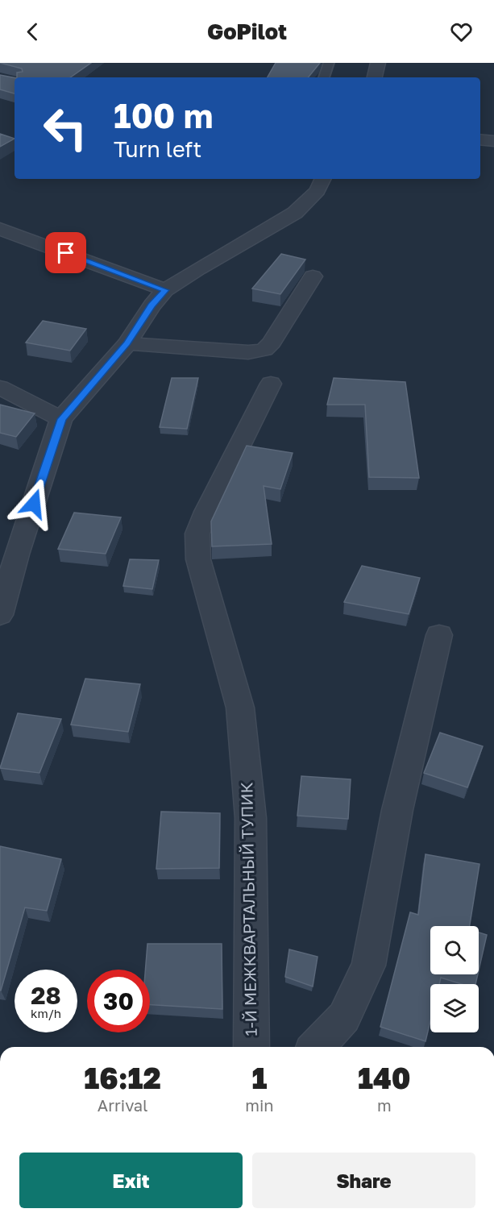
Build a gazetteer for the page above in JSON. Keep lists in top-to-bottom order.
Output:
{
  "streets": {
    "street": ["1-Й МЕЖКВАРТАЛЬНЫЙ ТУПИК"]
  },
  "page": {
    "header": "GoPilot",
    "turn": ["100 m", "Turn left"],
    "speed": "28 km/h",
    "limit": "30",
    "eta": [
      "16:12",
      "Arrival",
      "1",
      "min",
      "140",
      "m"
    ],
    "buttons": ["Exit", "Share"]
  }
}
